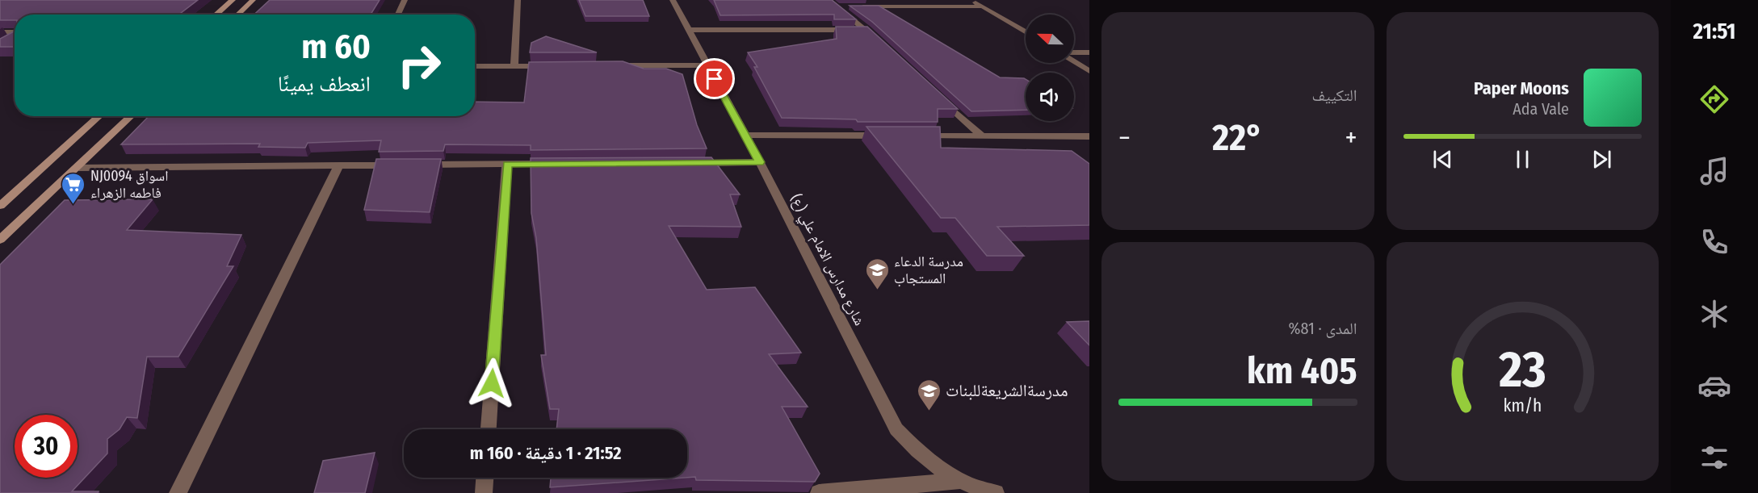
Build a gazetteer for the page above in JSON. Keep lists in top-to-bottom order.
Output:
{
  "streets": {
    "street": ["شارع مدارس الامام علي (ع)"]
  },
  "places": {
    "supermarket": ["NJ0094 اسواق فاطمه الزهراء"],
    "school or university": ["مدرسة الدعاء المستجاب", "مدرسةالشريعةللبنات"]
  },
  "north": "left",
  "page": {
    "tabs": "21:51",
    "tile": [
      "التكييف",
      ["المدى · 81%", "405 km"]
    ],
    "turn": ["60 m", "انعطف يمينًا"],
    "song": ["Paper Moons", "Ada Vale"],
    "heat": ["−", "22°", "+"],
    "limit": "30",
    "trip": "21:52 · 1 دقيقة · 160 m",
    "gauge": ["23", "km/h"]
  }
}
